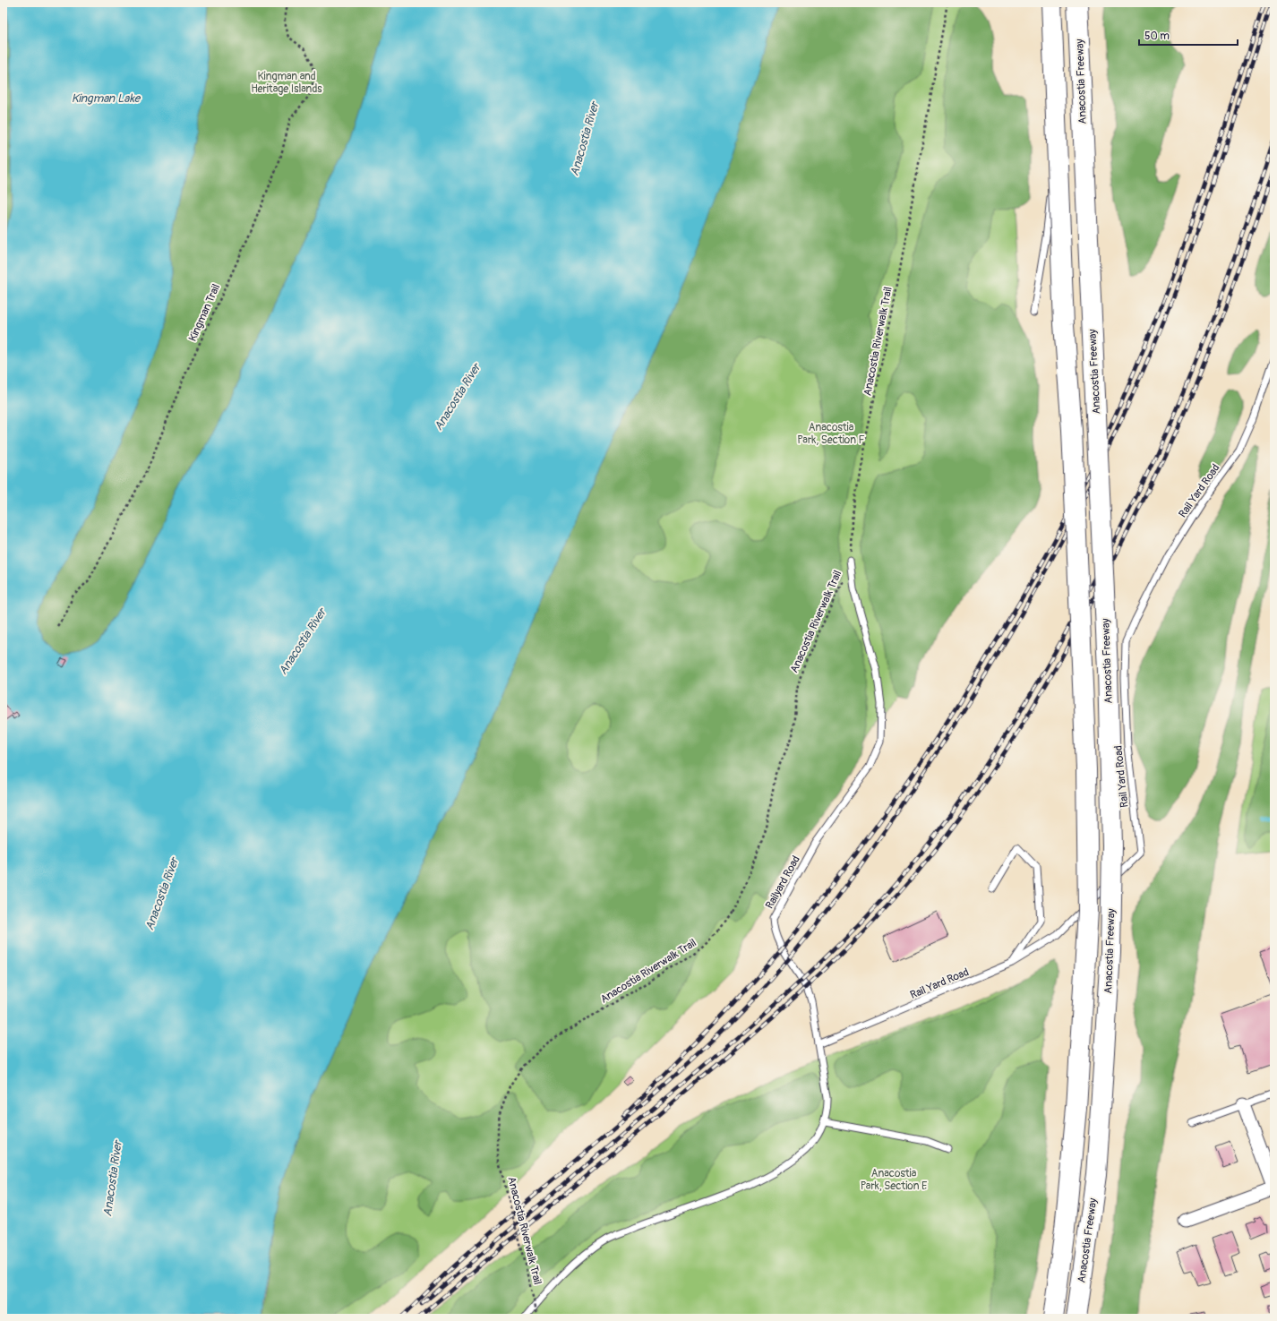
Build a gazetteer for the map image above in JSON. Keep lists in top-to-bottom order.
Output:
{
  "streets": {
    "highway": ["Anacostia Freeway"],
    "lane": ["Rail Yard Road", "Railyard Road"],
    "path": ["Kingman Trail", "Anacostia Riverwalk Trail"]
  },
  "crossings": [
    ["Anacostia Riverwalk Trail", "Railyard Road"],
    ["Rail Yard Road", "Railyard Road"]
  ],
  "water": ["Kingman Lake", "Anacostia River"],
  "parks": ["Kingman and Heritage Islands", "Anacostia Park, Section F", "Anacostia Park, Section E"],
  "scale_bar": "50 m"
}
